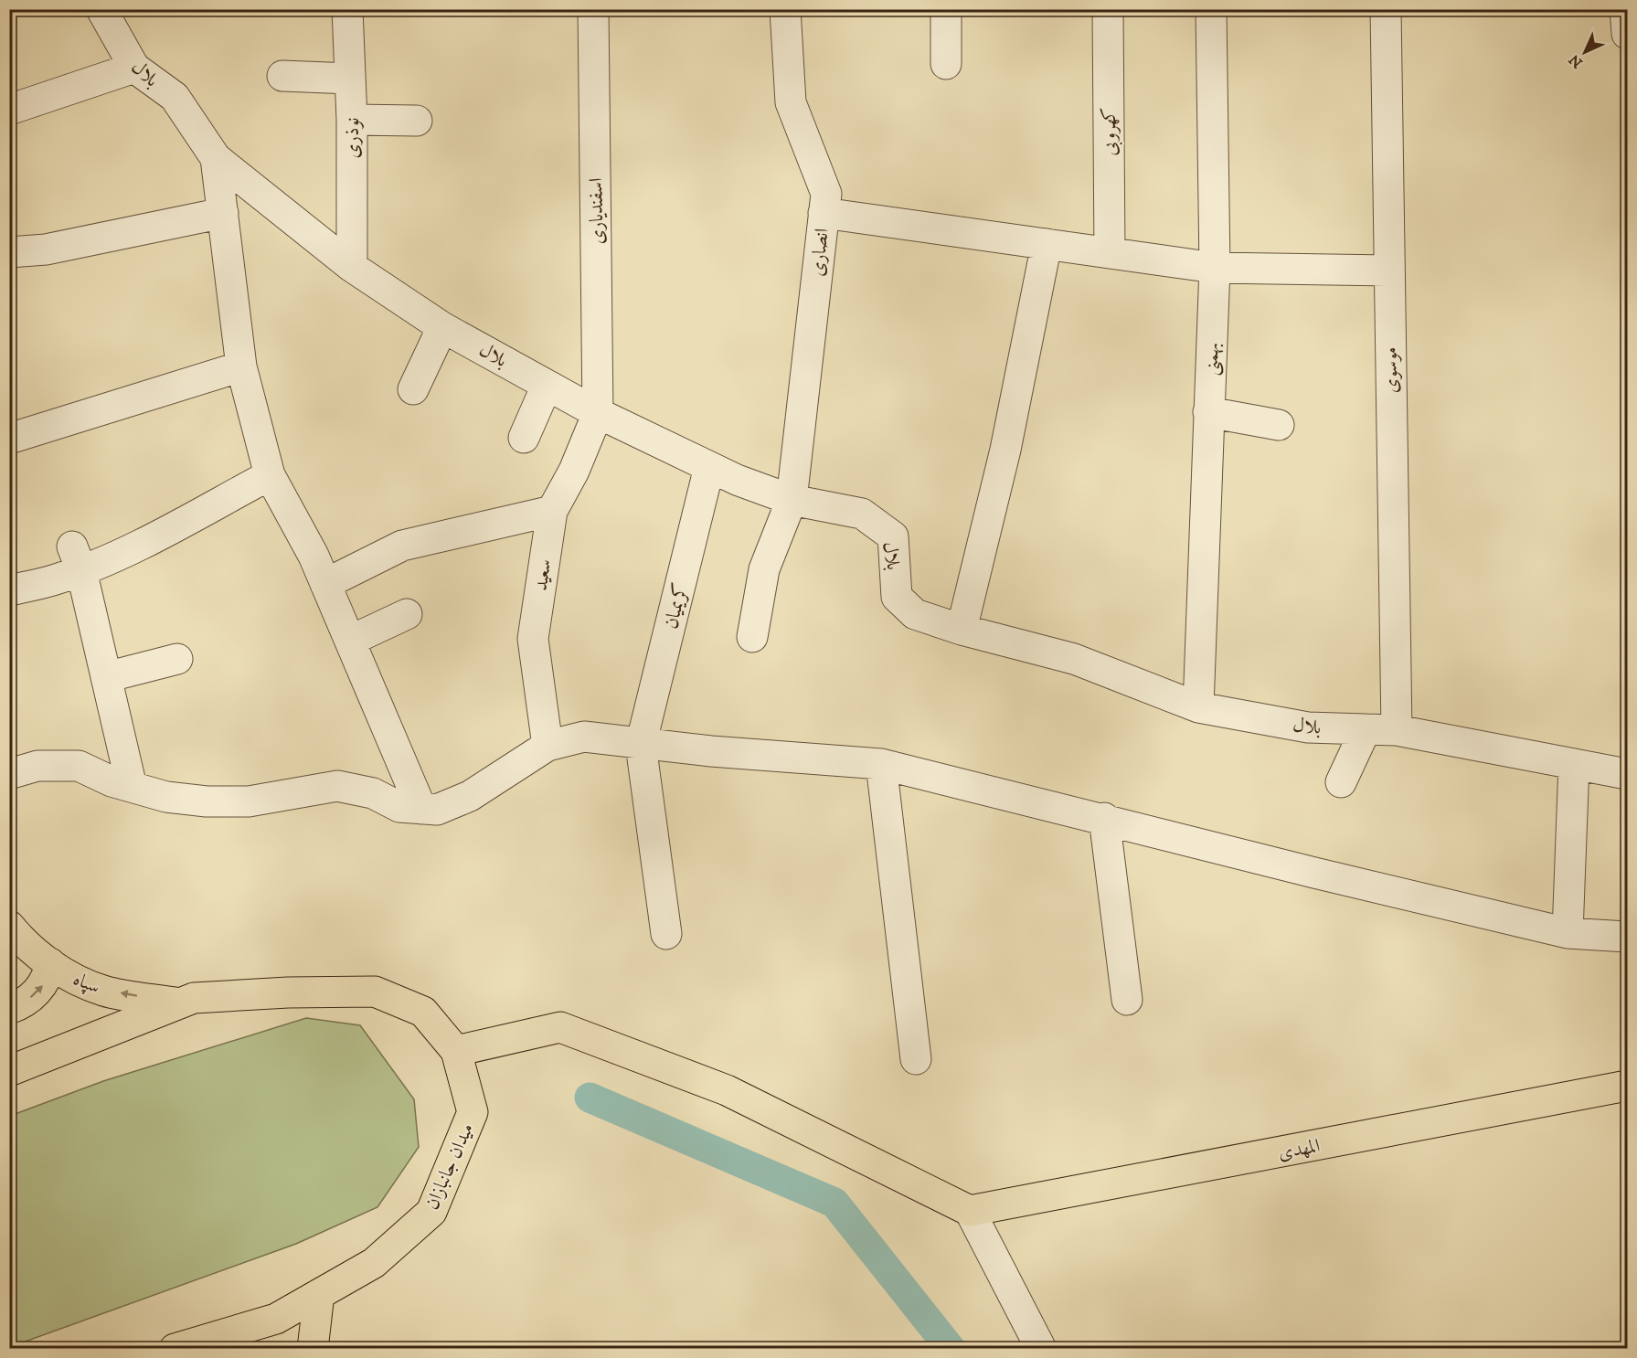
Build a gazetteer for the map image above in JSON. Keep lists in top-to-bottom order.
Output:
{
  "streets": {
    "main road": ["سپاه", "المهدی", "میدان جانبازان"],
    "street": [
      "بلال",
      "کهروبی",
      "نوذری",
      "اسفندیاری",
      "انصاری",
      "بهمنی",
      "موسوی",
      "سعید",
      "کریمیان"
    ]
  },
  "crossings": [
    ["بلال", "نوذری"],
    ["بلال", "اسفندیاری"],
    ["بلال", "انصاری"],
    ["بلال", "بهمنی"],
    ["بلال", "موسوی"],
    ["بلال", "سعید"],
    ["بلال", "کریمیان"],
    ["اسفندیاری", "سعید"],
    ["سپاه", "میدان جانبازان"]
  ],
  "one_way": ["سپاه"],
  "north": "bottom left"
}
